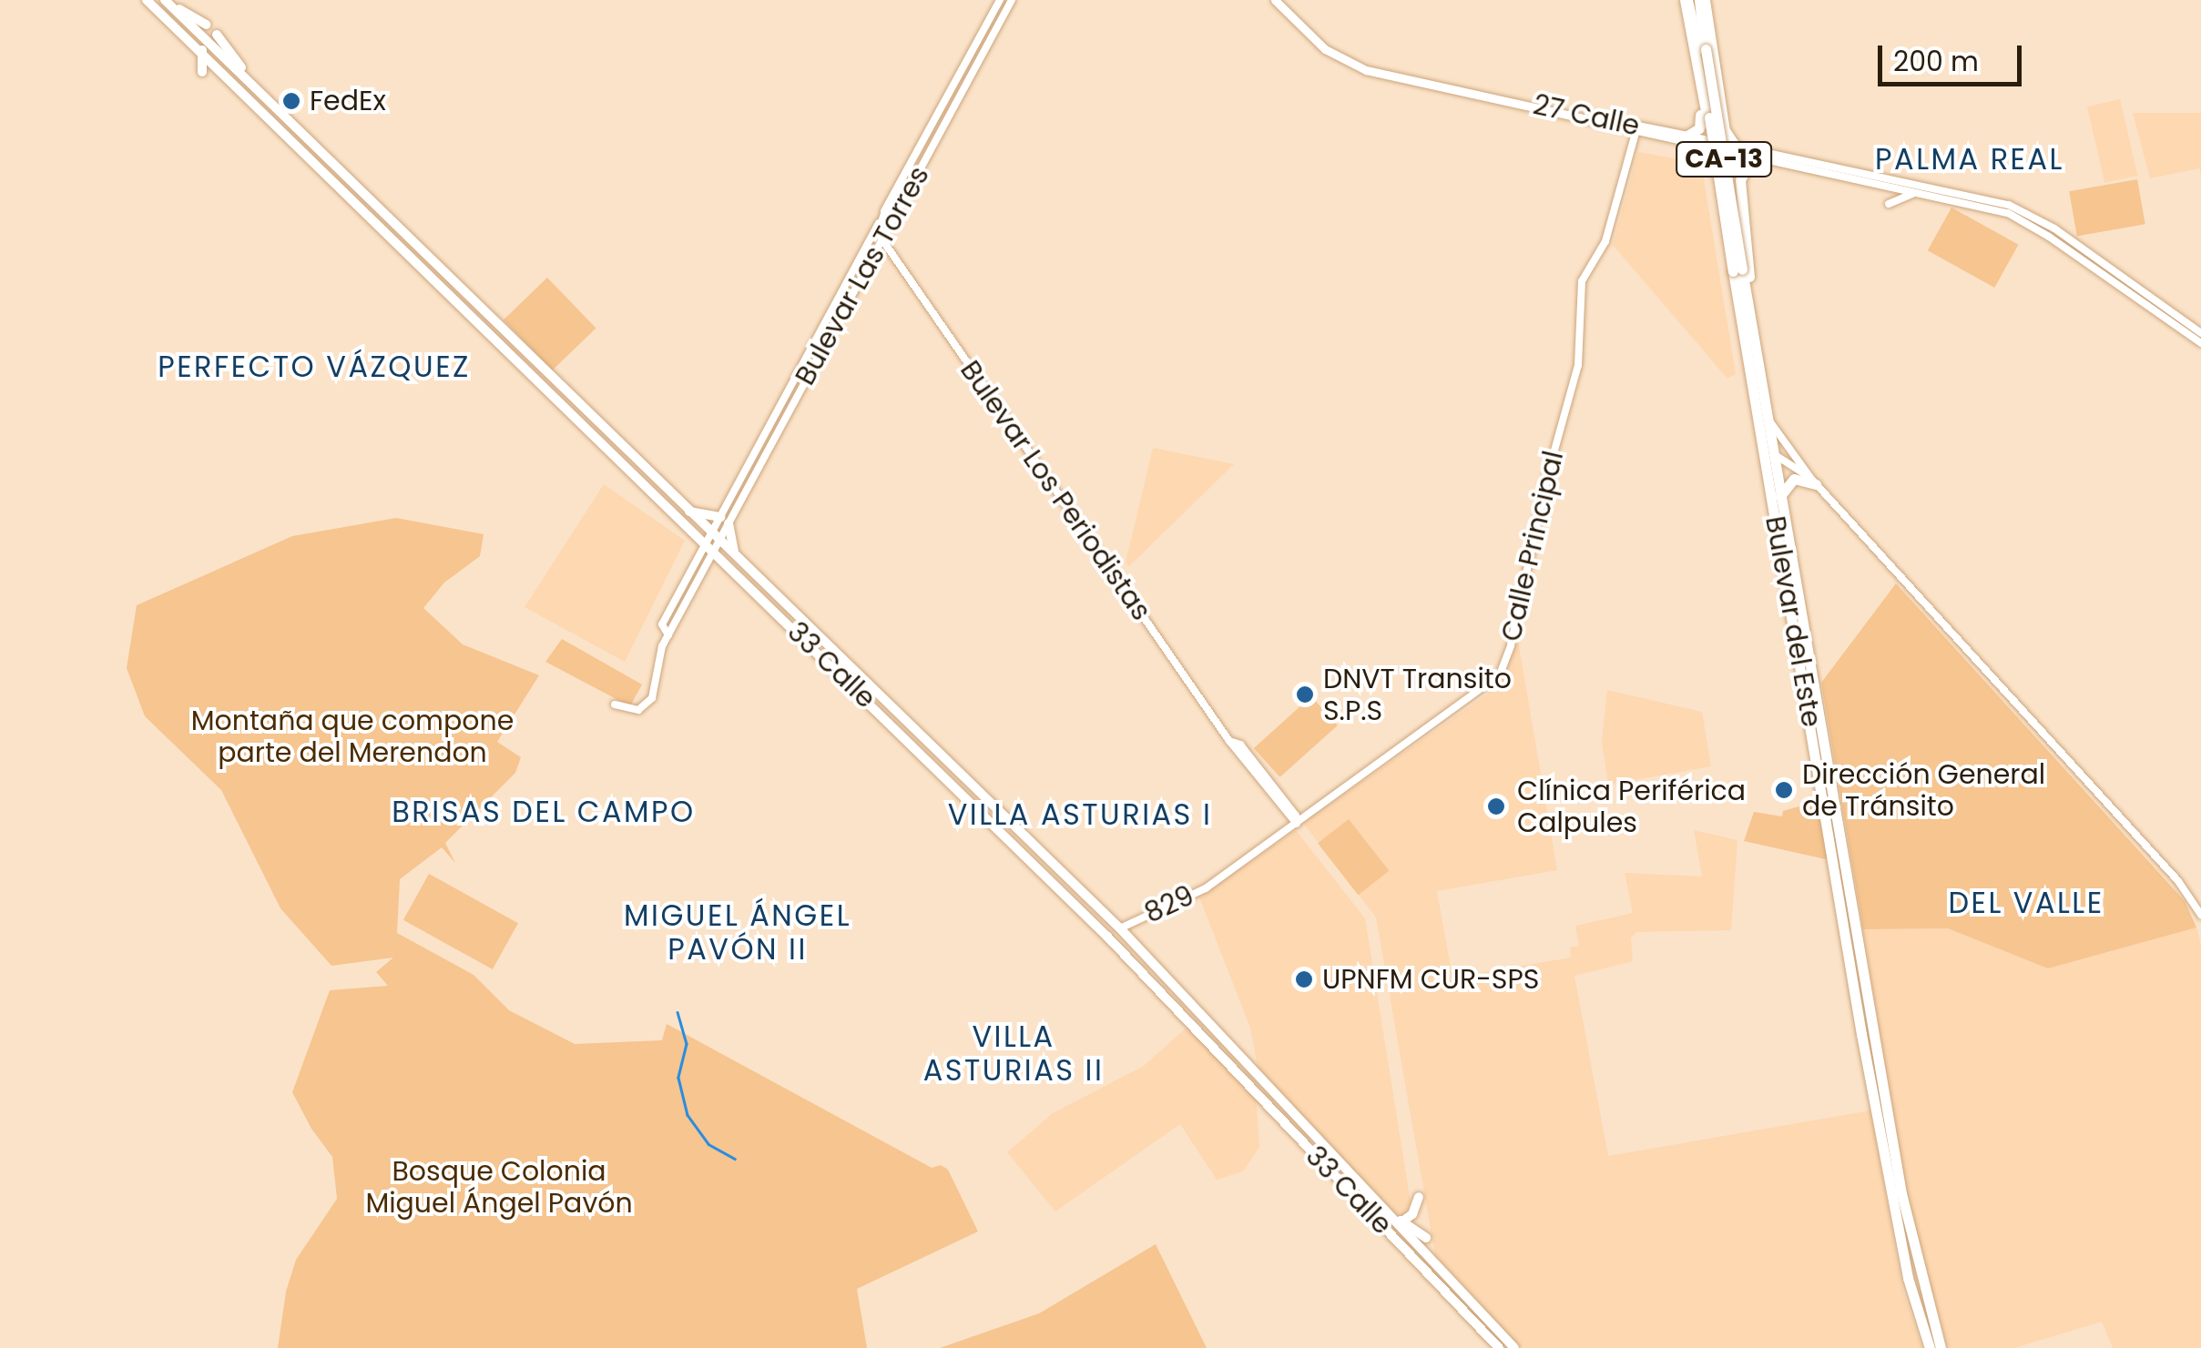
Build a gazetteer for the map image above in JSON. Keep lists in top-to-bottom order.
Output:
{
  "streets": {
    "highway": ["CA-13", "Bulevar del Este"],
    "main road": ["27 Calle", "33 Calle"],
    "street": [
      "Bulevar Las Torres",
      "Bulevar Los Periodistas",
      "Calle Principal",
      "829"
    ]
  },
  "crossings": [
    ["27 Calle", "Calle Principal"],
    ["Bulevar Las Torres", "Bulevar Los Periodistas"],
    ["Bulevar Las Torres", "33 Calle"],
    ["Bulevar Los Periodistas", "Calle Principal"],
    ["Calle Principal", "829"],
    ["33 Calle", "829"]
  ],
  "districts": [
    "PALMA REAL",
    "PERFECTO VÁZQUEZ",
    "BRISAS DEL CAMPO",
    "VILLA ASTURIAS I",
    "DEL VALLE",
    "MIGUEL ÁNGEL PAVÓN II",
    "VILLA ASTURIAS II"
  ],
  "parks": ["Montaña que compone parte del Merendon", "Bosque Colonia Miguel Ángel Pavón"],
  "places": [
    "FedEx",
    "DNVT Transito S.P.S",
    "Dirección General de Tránsito",
    "Clínica Periférica Calpules",
    "UPNFM CUR-SPS"
  ],
  "scale_bar": "200 m"
}
